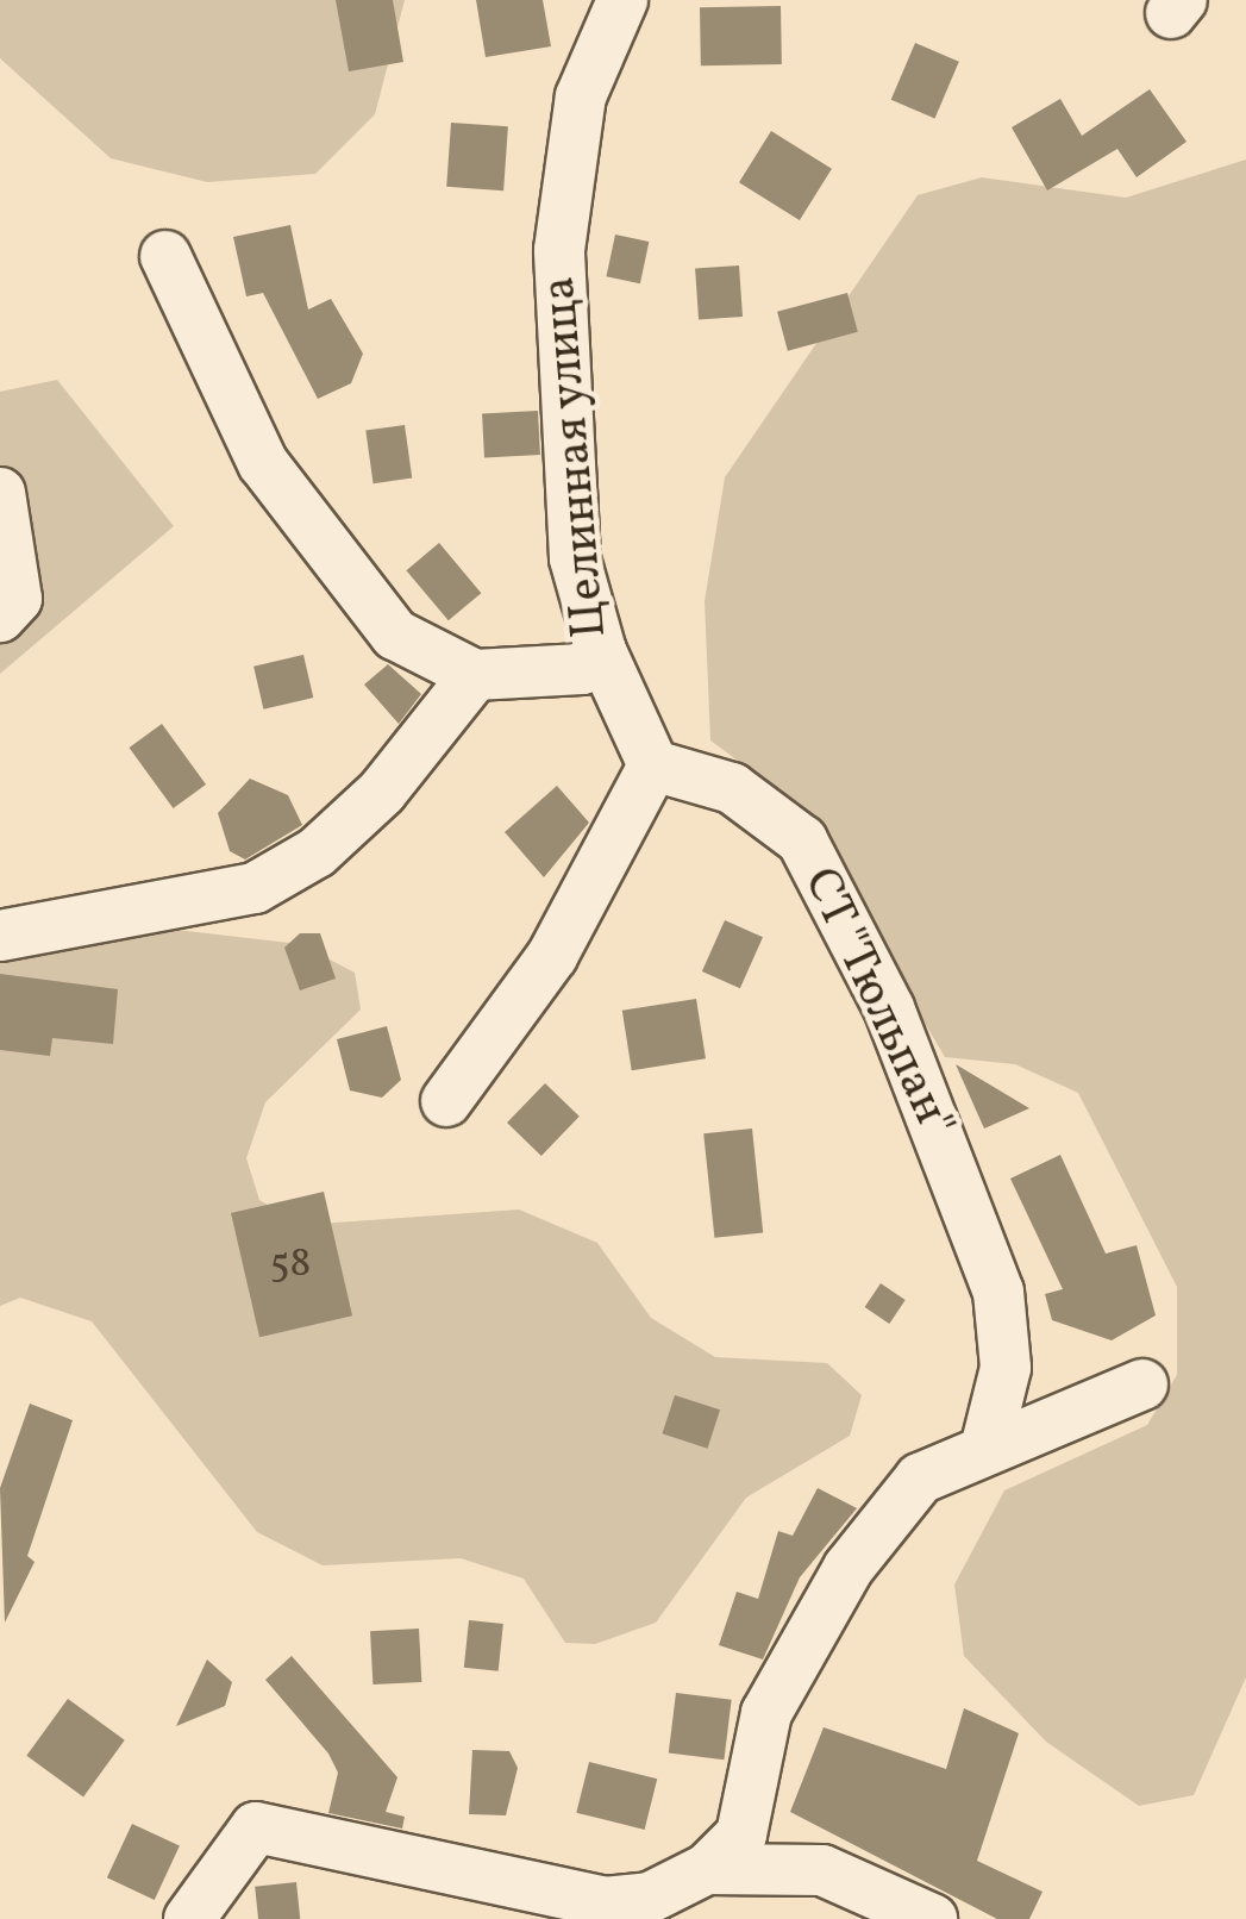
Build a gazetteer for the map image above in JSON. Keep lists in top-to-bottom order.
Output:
{
  "streets": {
    "street": ["Целинная улица", "СТ \"Тюльпан\""]
  },
  "house_numbers": ["58"]
}
